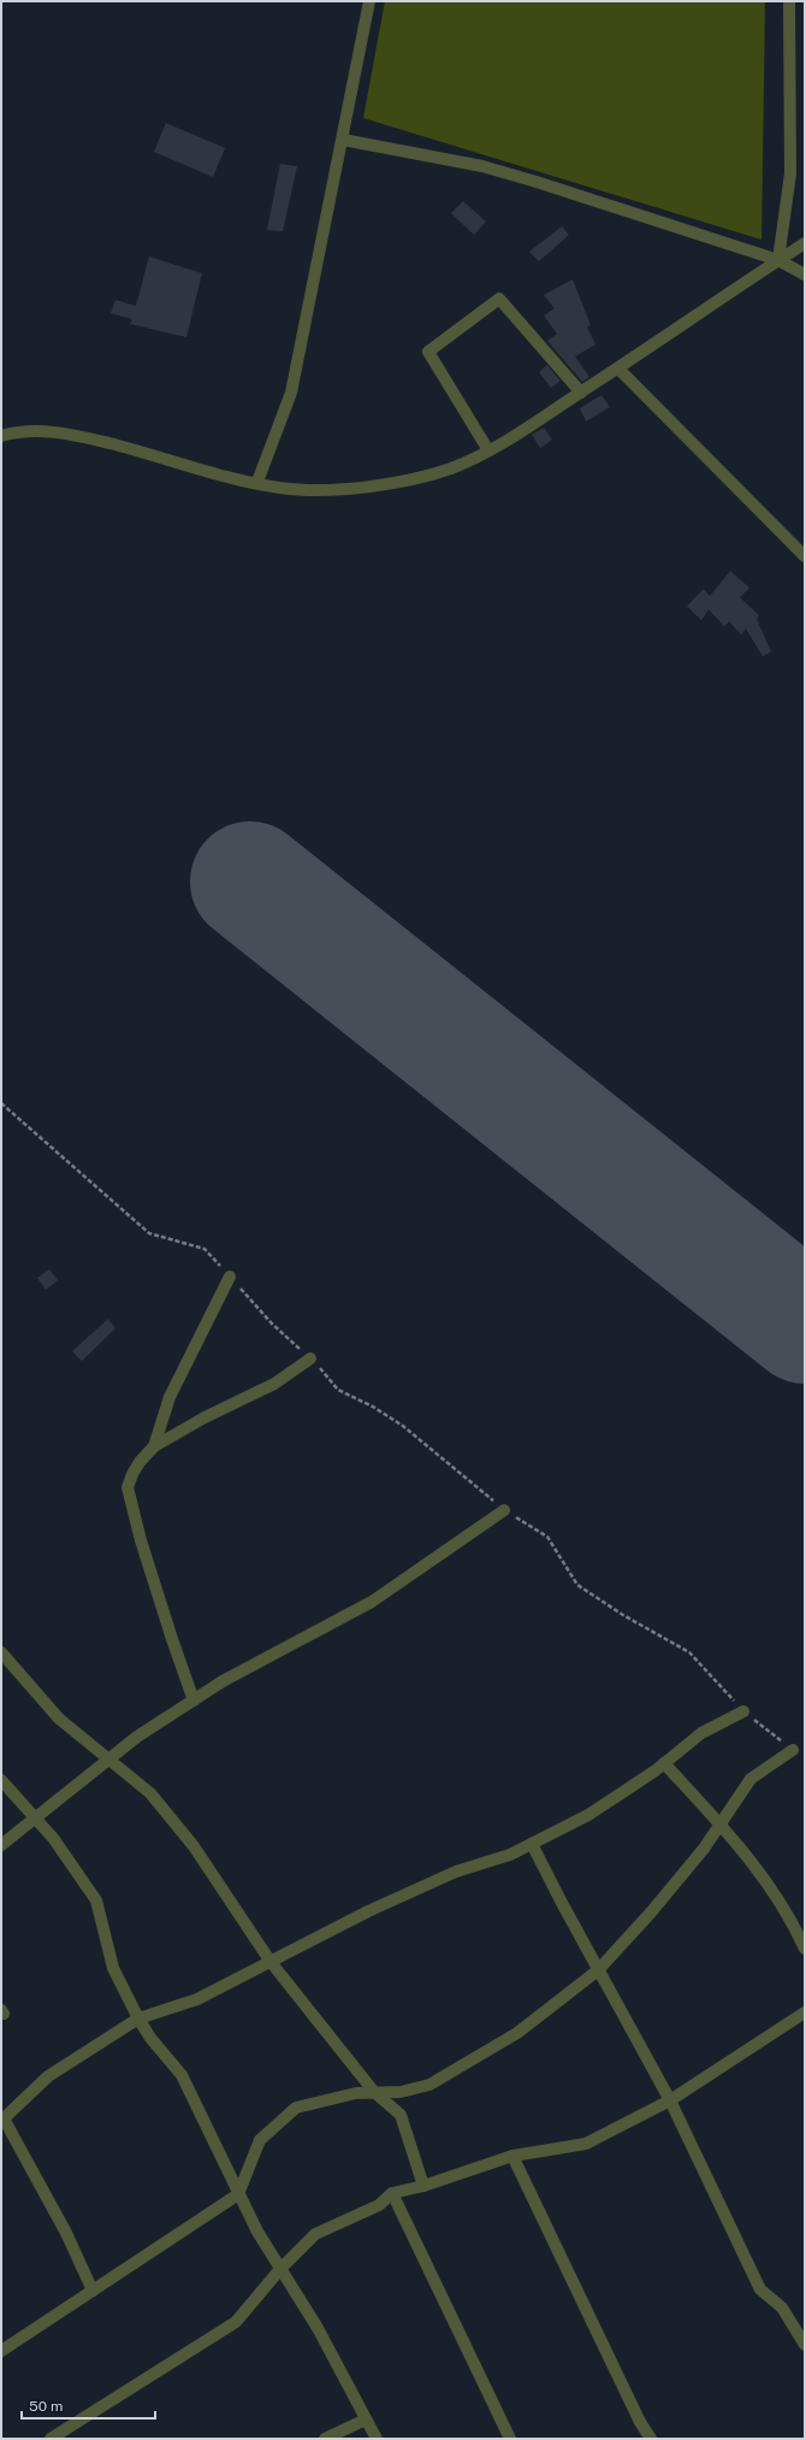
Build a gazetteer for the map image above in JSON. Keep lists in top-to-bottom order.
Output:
{
  "scale_bar": "50 m"
}
